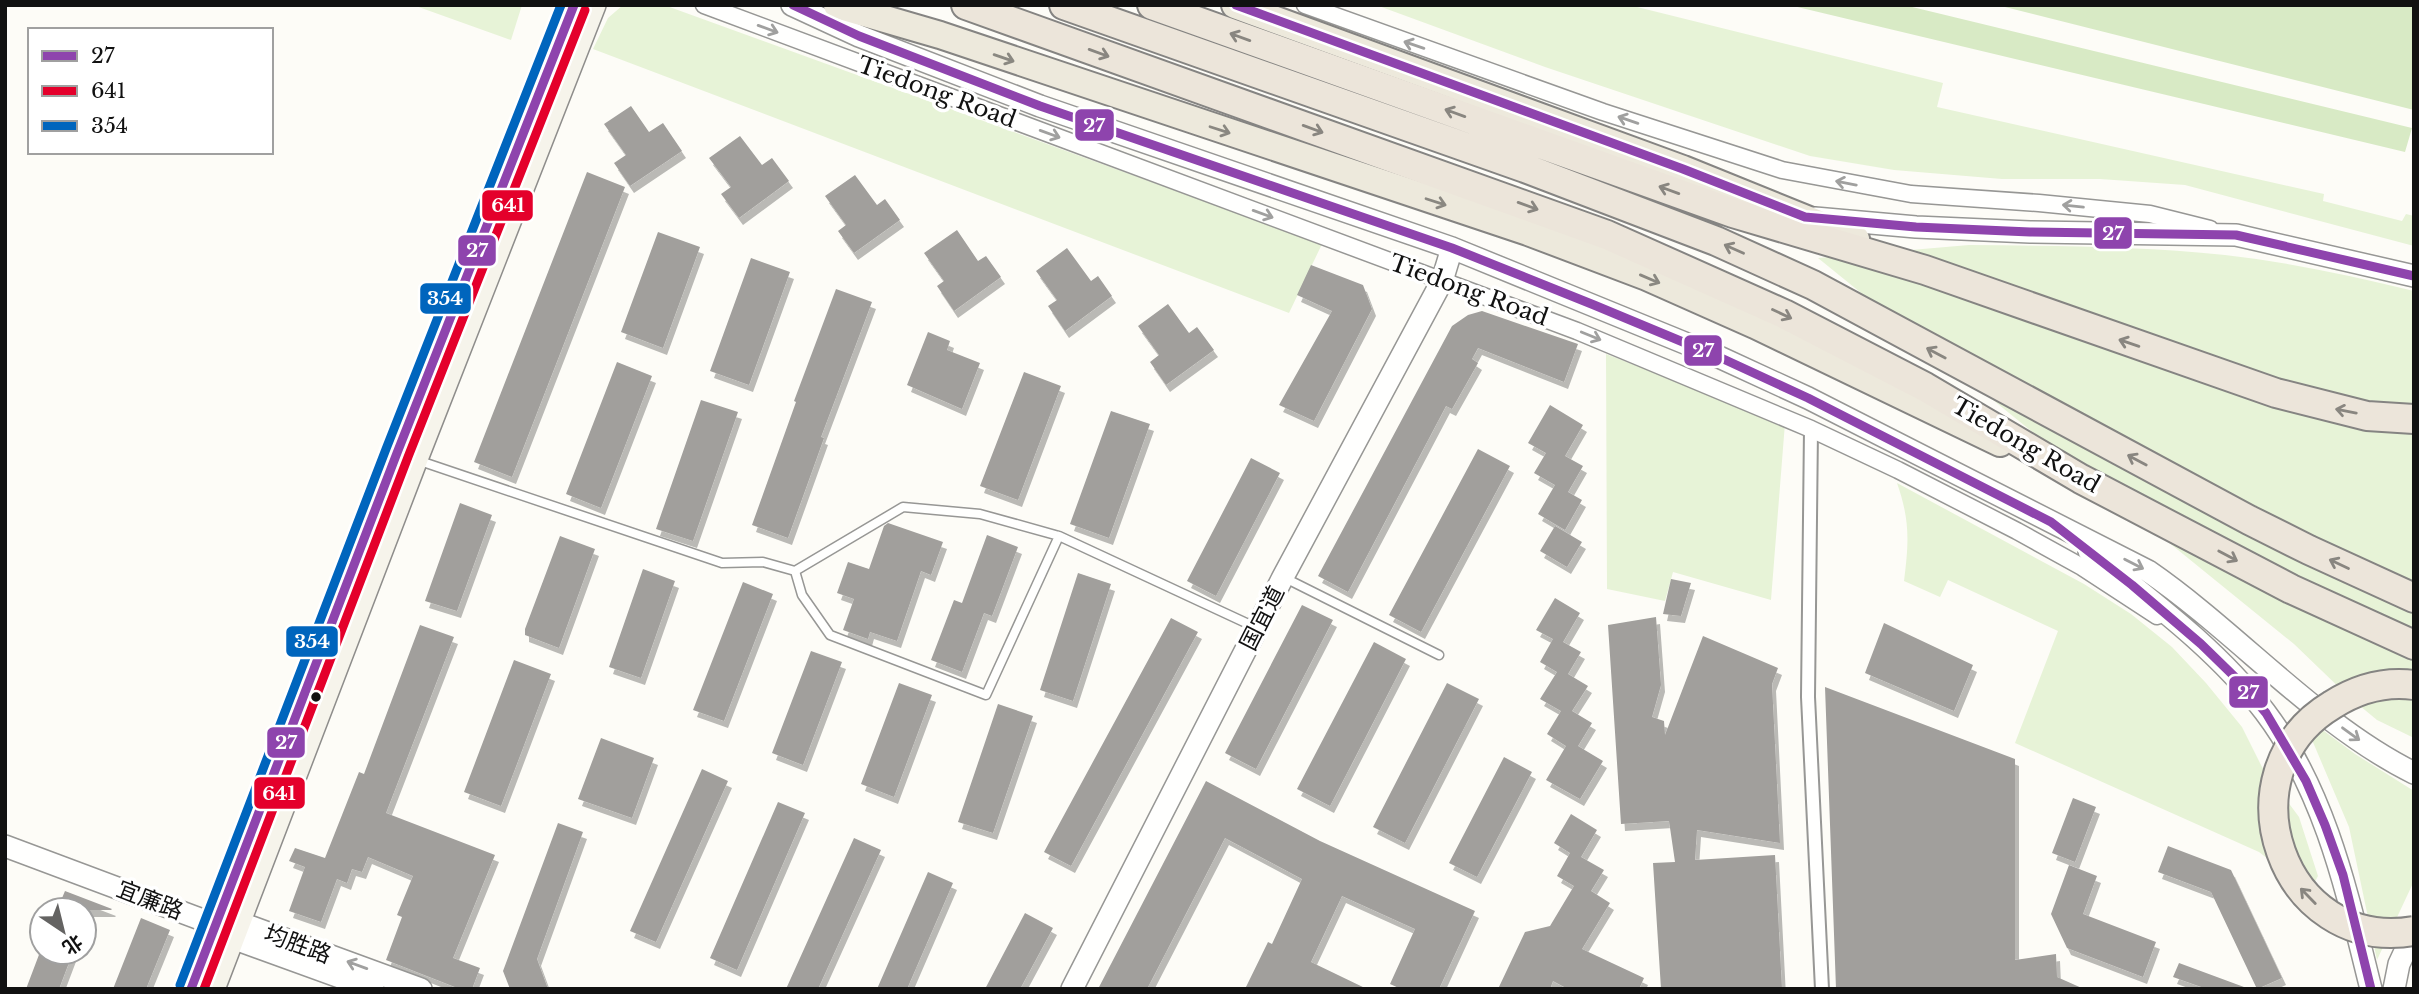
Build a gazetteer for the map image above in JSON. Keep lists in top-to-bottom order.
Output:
{
  "streets": {
    "highway": ["Tiedong Road"],
    "street": ["国宜道", "宜廉路", "均胜路"]
  },
  "crossings": [
    ["Tiedong Road", "国宜道"],
    ["宜廉路", "均胜路"]
  ],
  "lines": ["transit line 27", "transit line 354", "transit line 641"],
  "legend": ["27", "641", "354"],
  "north": "bottom right"
}
